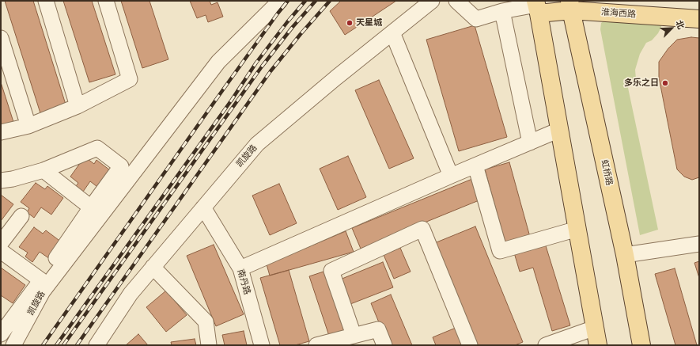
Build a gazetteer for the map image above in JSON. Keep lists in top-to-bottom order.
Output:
{
  "streets": {
    "main road": ["淮海西路", "虹桥路"],
    "street": ["凯旋路", "南丹路"]
  },
  "crossings": [
    ["淮海西路", "虹桥路"],
    ["凯旋路", "南丹路"]
  ],
  "places": ["天星城", "多乐之日"],
  "north": "top right"
}
